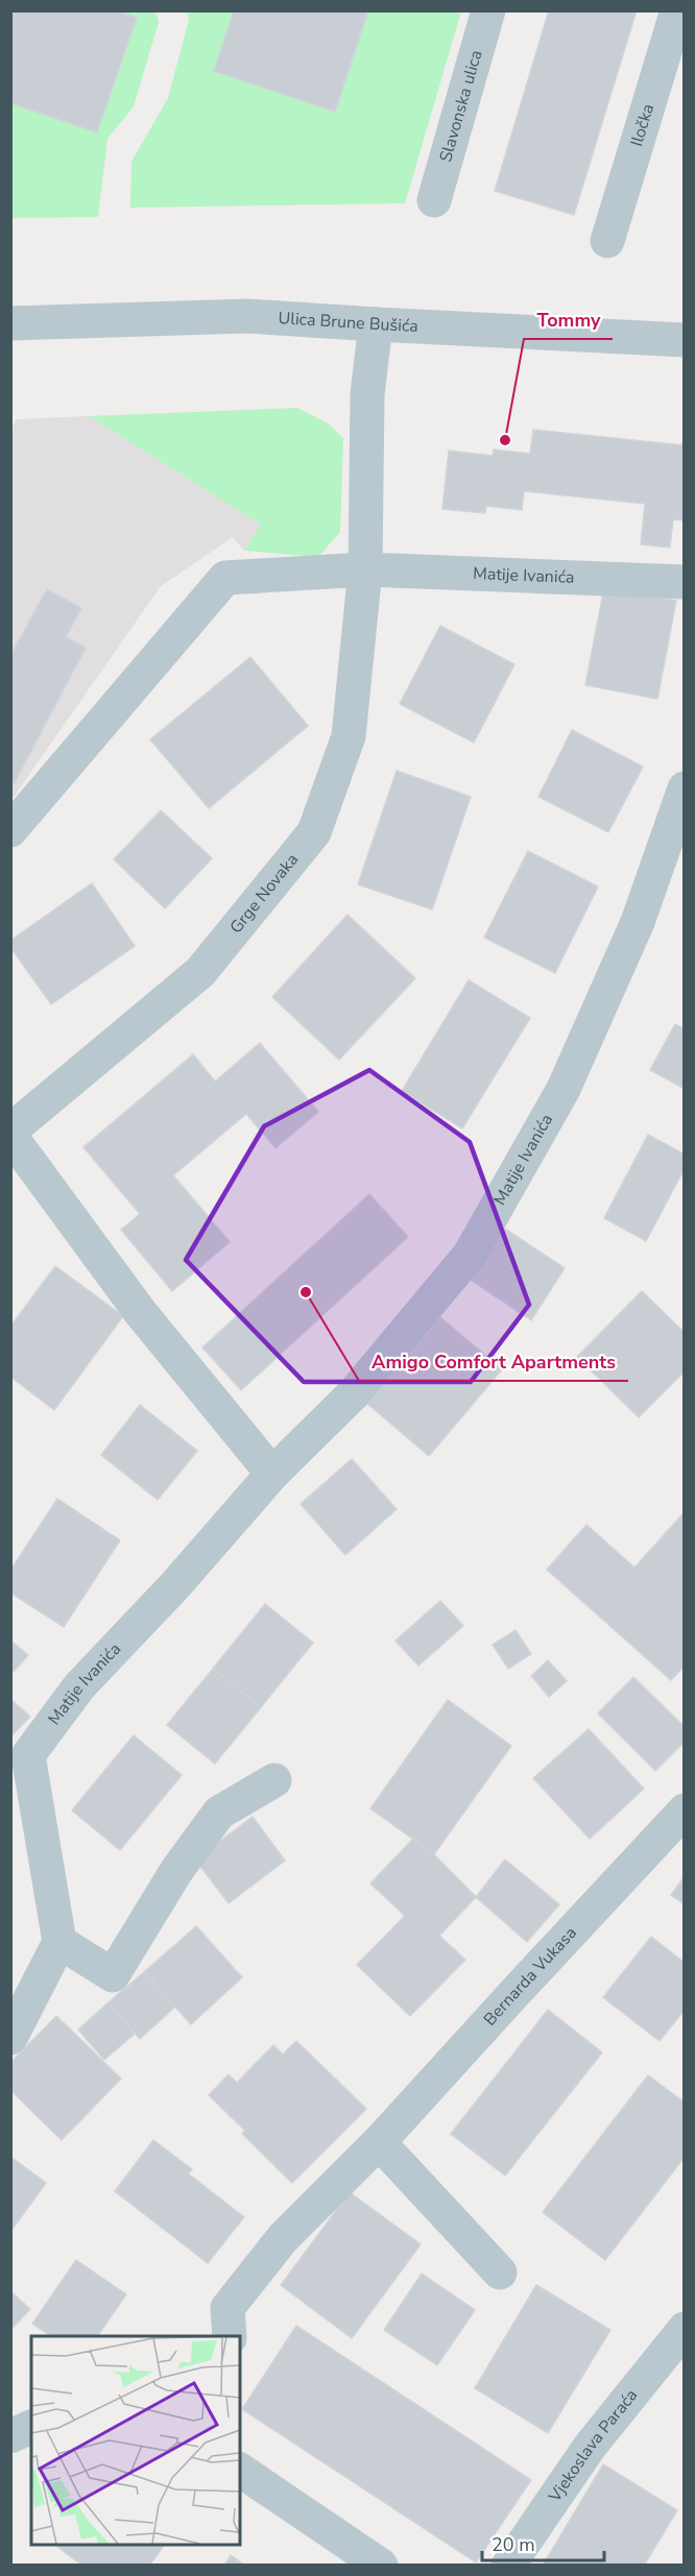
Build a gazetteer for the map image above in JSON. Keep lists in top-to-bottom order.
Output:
{
  "streets": {
    "street": [
      "Slavonska ulica",
      "Iločka",
      "Ulica Brune Bušića",
      "Matije Ivanića",
      "Grge Novaka",
      "Bernarda Vukasa",
      "Vjekoslava Paraća"
    ]
  },
  "crossings": [
    ["Ulica Brune Bušića", "Grge Novaka"],
    ["Matije Ivanića", "Grge Novaka"]
  ],
  "places": ["Tommy", "Amigo Comfort Apartments"],
  "scale_bar": "20 m"
}
